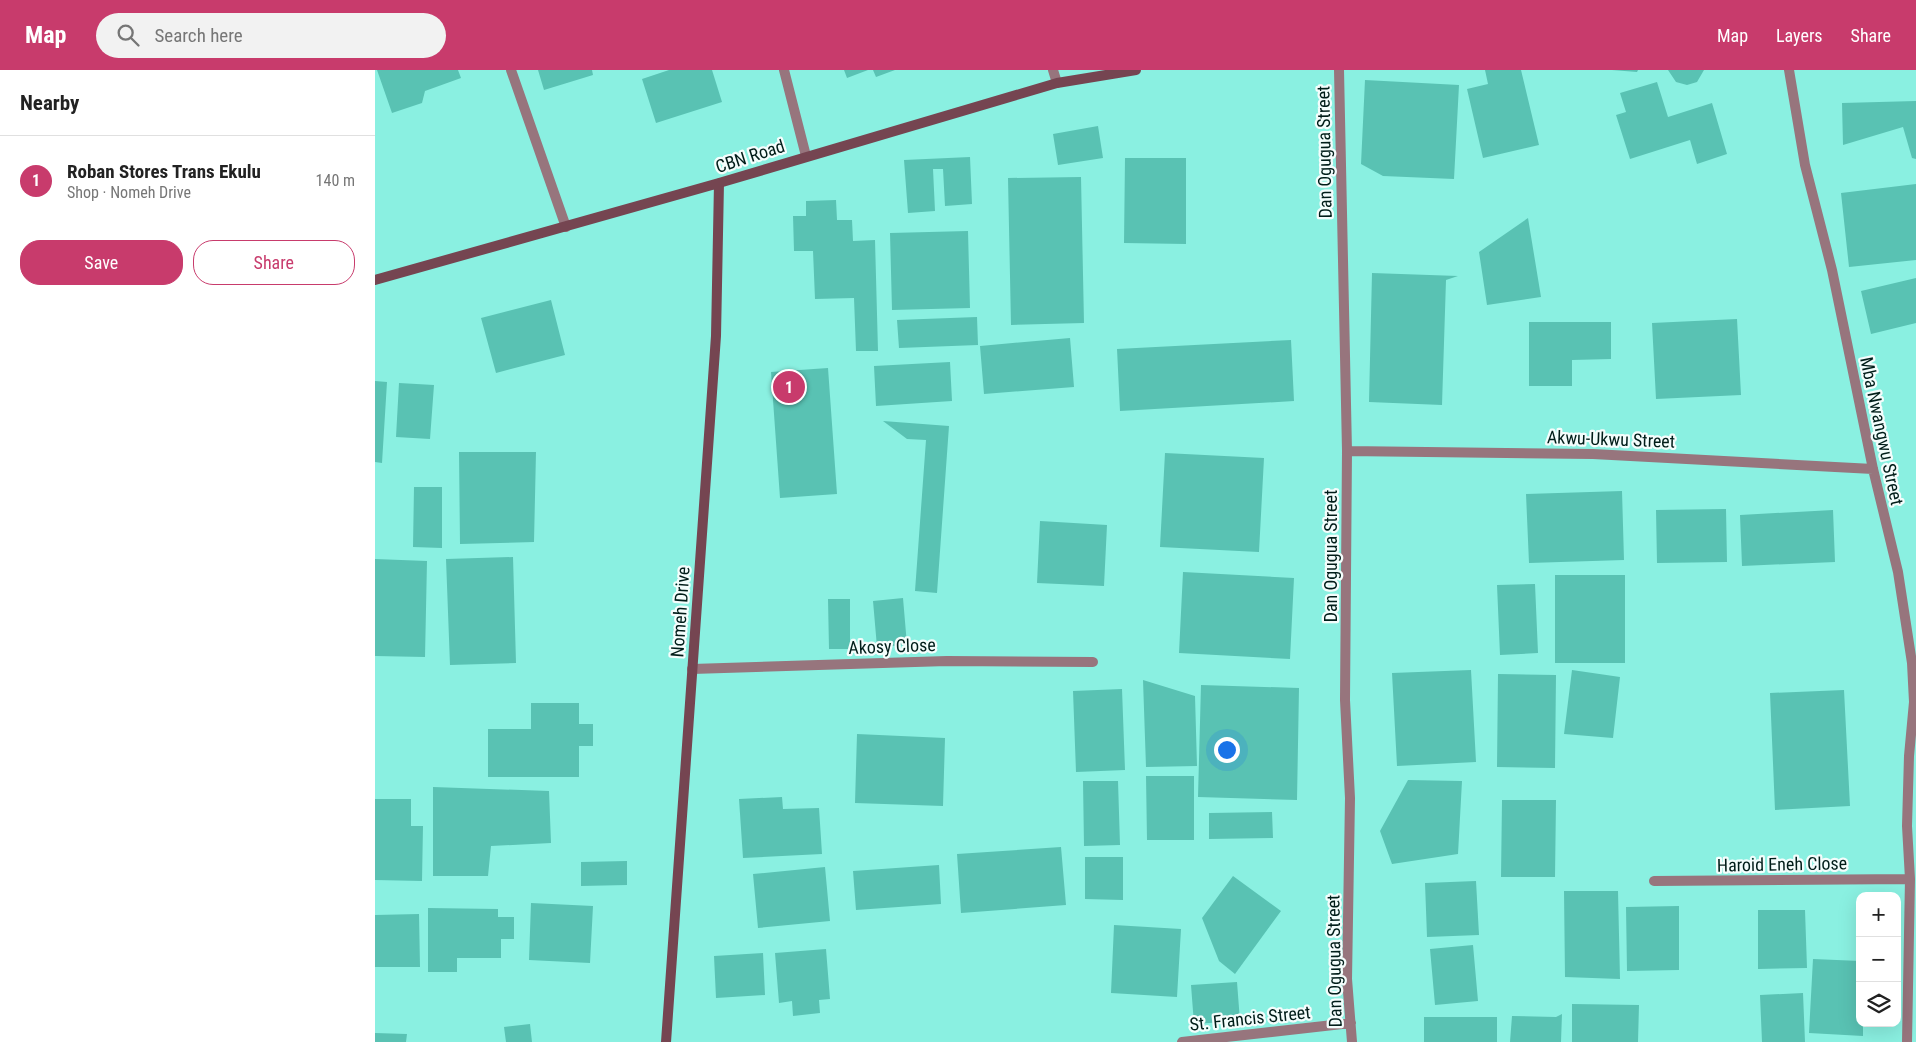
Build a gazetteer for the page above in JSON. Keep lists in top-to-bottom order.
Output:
{
  "streets": {
    "main road": ["CBN Road", "Nomeh Drive"],
    "street": [
      "Dan Ogugua Street",
      "Mba Nwangwu Street",
      "Akwu-Ukwu Street",
      "Akosy Close",
      "Haroid Eneh Close",
      "St. Francis Street"
    ]
  },
  "crossings": [
    ["Dan Ogugua Street", "Akwu-Ukwu Street"],
    ["Dan Ogugua Street", "St. Francis Street"],
    ["CBN Road", "Nomeh Drive"],
    ["Mba Nwangwu Street", "Akwu-Ukwu Street"],
    ["Mba Nwangwu Street", "Haroid Eneh Close"],
    ["Nomeh Drive", "Akosy Close"]
  ],
  "page": {
    "header": "Map",
    "search": "Search here",
    "nav": ["Map", "Layers", "Share"],
    "heading": "Nearby",
    "list": [
      {
        "mark": "1",
        "name": "Roban Stores Trans Ekulu",
        "note": "Shop · Nomeh Drive",
        "value": "140 m"
      }
    ],
    "buttons": ["Save", "Share"],
    "pins": "1",
    "map_buttons": ["+", "−"]
  }
}
